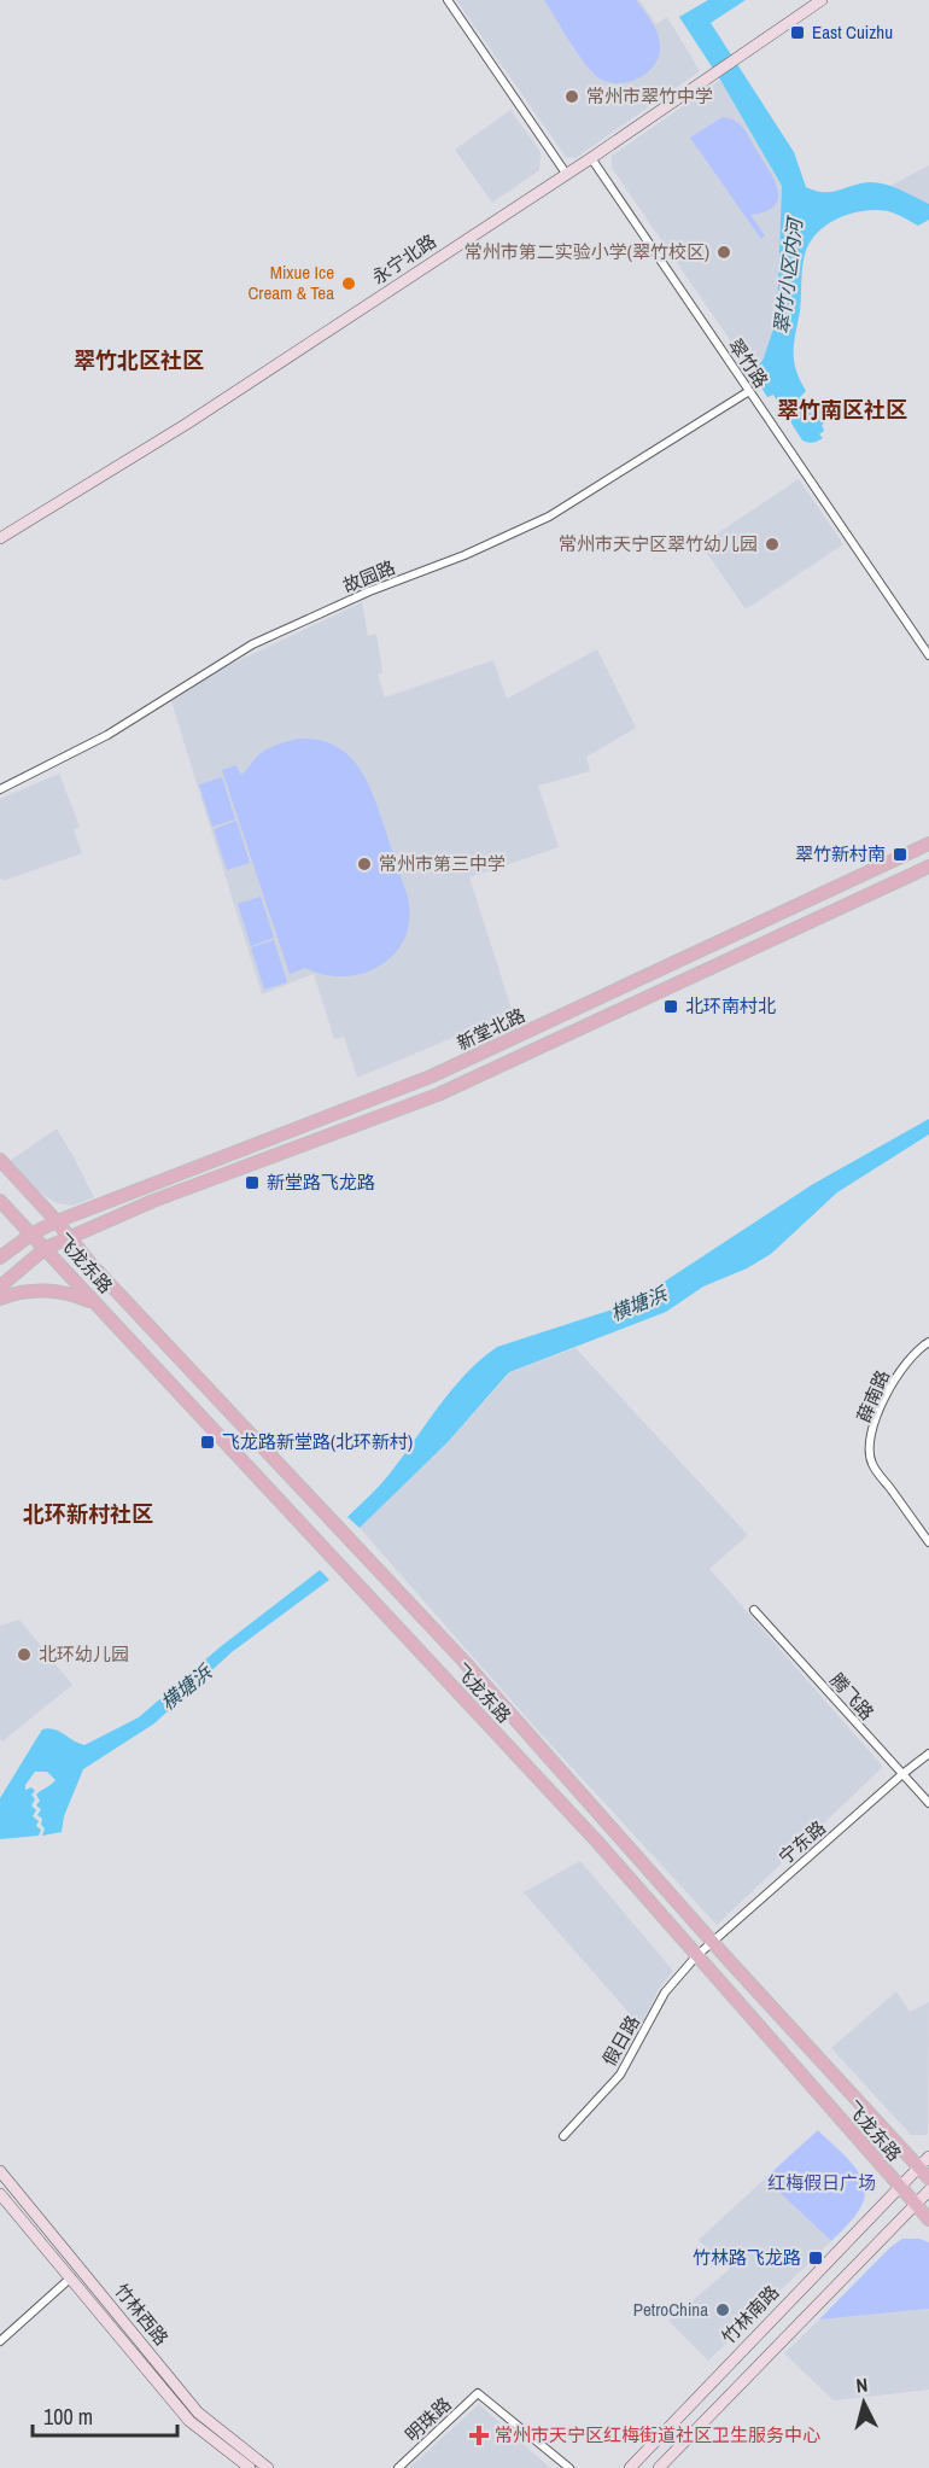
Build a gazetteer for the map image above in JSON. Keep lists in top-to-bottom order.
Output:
{
  "streets": {
    "main road": [
      "永宁北路",
      "新堂北路",
      "飞龙东路",
      "竹林西路",
      "竹林南路"
    ],
    "street": [
      "翠竹路",
      "故园路",
      "薛南路",
      "腾飞路",
      "宁东路",
      "假日路",
      "明珠路"
    ]
  },
  "crossings": [
    ["永宁北路", "翠竹路"],
    ["翠竹路", "故园路"],
    ["新堂北路", "飞龙东路"],
    ["飞龙东路", "宁东路"],
    ["飞龙东路", "假日路"],
    ["飞龙东路", "竹林南路"],
    ["腾飞路", "宁东路"],
    ["宁东路", "假日路"]
  ],
  "districts": ["翠竹北区社区", "翠竹南区社区", "北环新村社区"],
  "water": ["翠竹小区内河", "横塘浜"],
  "parks": ["红梅假日广场"],
  "places": {
    "transit": [
      "East Cuizhu",
      "翠竹新村南",
      "北环南村北",
      "新堂路飞龙路",
      "飞龙路新堂路(北环新村)",
      "竹林路飞龙路"
    ],
    "other": [
      "常州市翠竹中学",
      "常州市第二实验小学(翠竹校区)",
      "Mixue Ice Cream & Tea",
      "常州市天宁区翠竹幼儿园",
      "常州市第三中学",
      "北环幼儿园",
      "PetroChina"
    ],
    "health": ["常州市天宁区红梅街道社区卫生服务中心"]
  },
  "scale_bar": "100 m",
  "north": "top"
}
